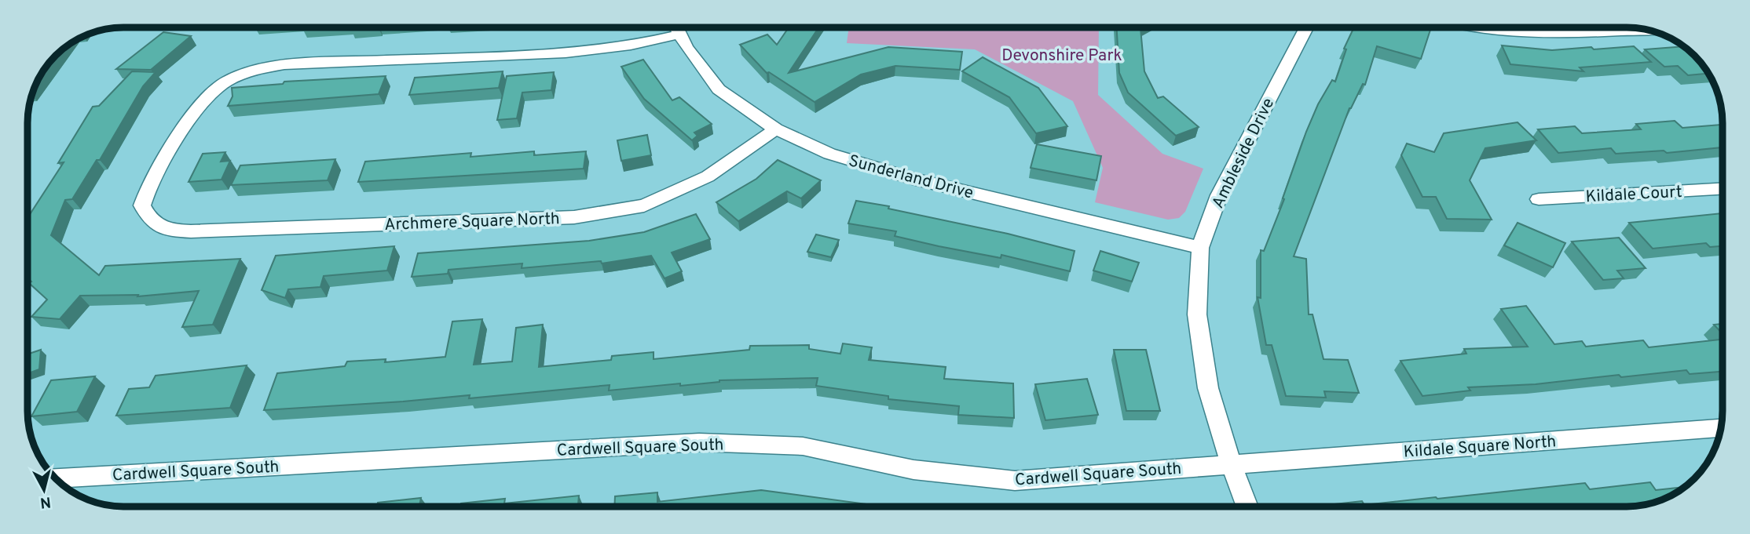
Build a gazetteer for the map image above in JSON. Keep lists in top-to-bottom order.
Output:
{
  "streets": {
    "street": [
      "Ambleside Drive",
      "Sunderland Drive",
      "Kildale Court",
      "Archmere Square North",
      "Kildale Square North",
      "Cardwell Square South"
    ]
  },
  "crossings": [
    ["Ambleside Drive", "Sunderland Drive"],
    ["Ambleside Drive", "Kildale Square North"],
    ["Ambleside Drive", "Cardwell Square South"],
    ["Sunderland Drive", "Archmere Square North"],
    ["Kildale Square North", "Cardwell Square South"]
  ],
  "parks": ["Devonshire Park"],
  "north": "bottom"
}
